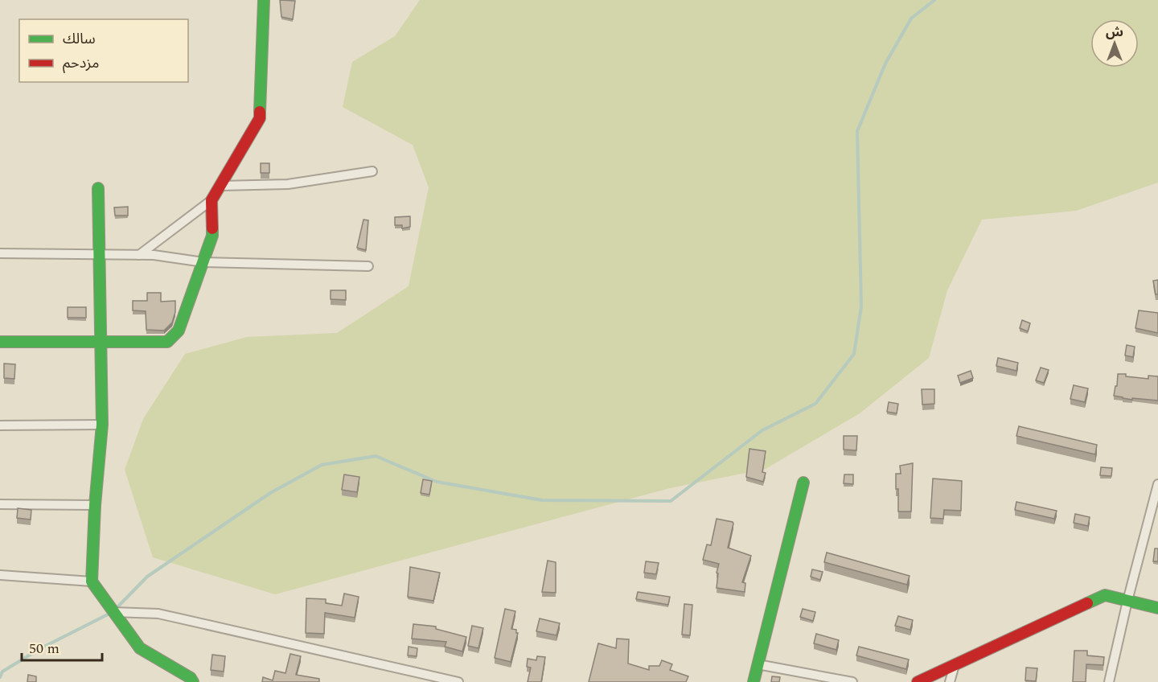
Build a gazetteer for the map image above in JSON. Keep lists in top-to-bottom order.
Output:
{
  "legend": ["سالك", "مزدحم"],
  "scale_bar": "50 m",
  "north": "top"
}
